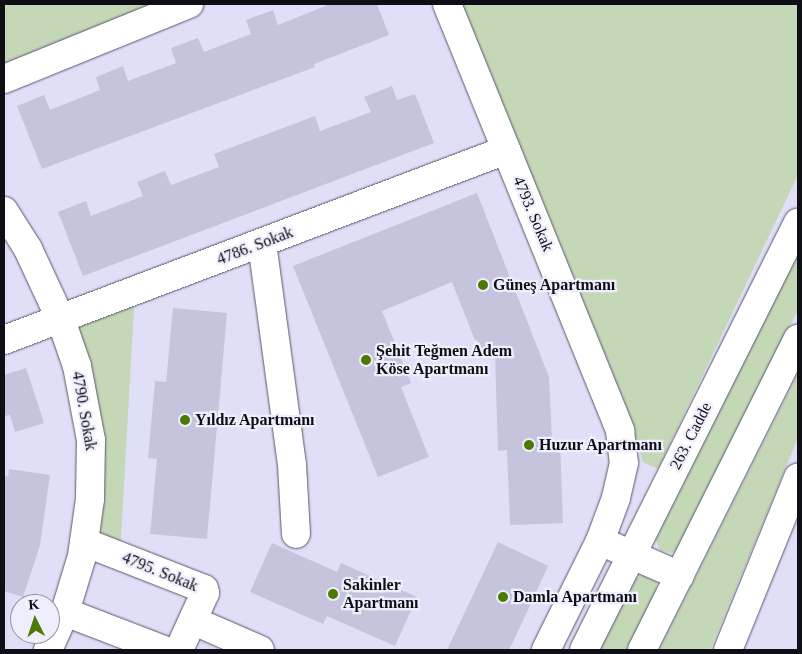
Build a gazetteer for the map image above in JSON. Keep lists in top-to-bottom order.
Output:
{
  "streets": {
    "main road": [
      "4793. Sokak",
      "4786. Sokak",
      "4790. Sokak",
      "263. Cadde",
      "4795. Sokak"
    ]
  },
  "crossings": [
    ["4793. Sokak", "4786. Sokak"],
    ["4786. Sokak", "4790. Sokak"],
    ["4790. Sokak", "4795. Sokak"]
  ],
  "places": [
    "Güneş Apartmanı",
    "Şehit Teğmen Adem Köse Apartmanı",
    "Yıldız Apartmanı",
    "Huzur Apartmanı",
    "Sakinler Apartmanı",
    "Damla Apartmanı"
  ],
  "north": "top"
}
